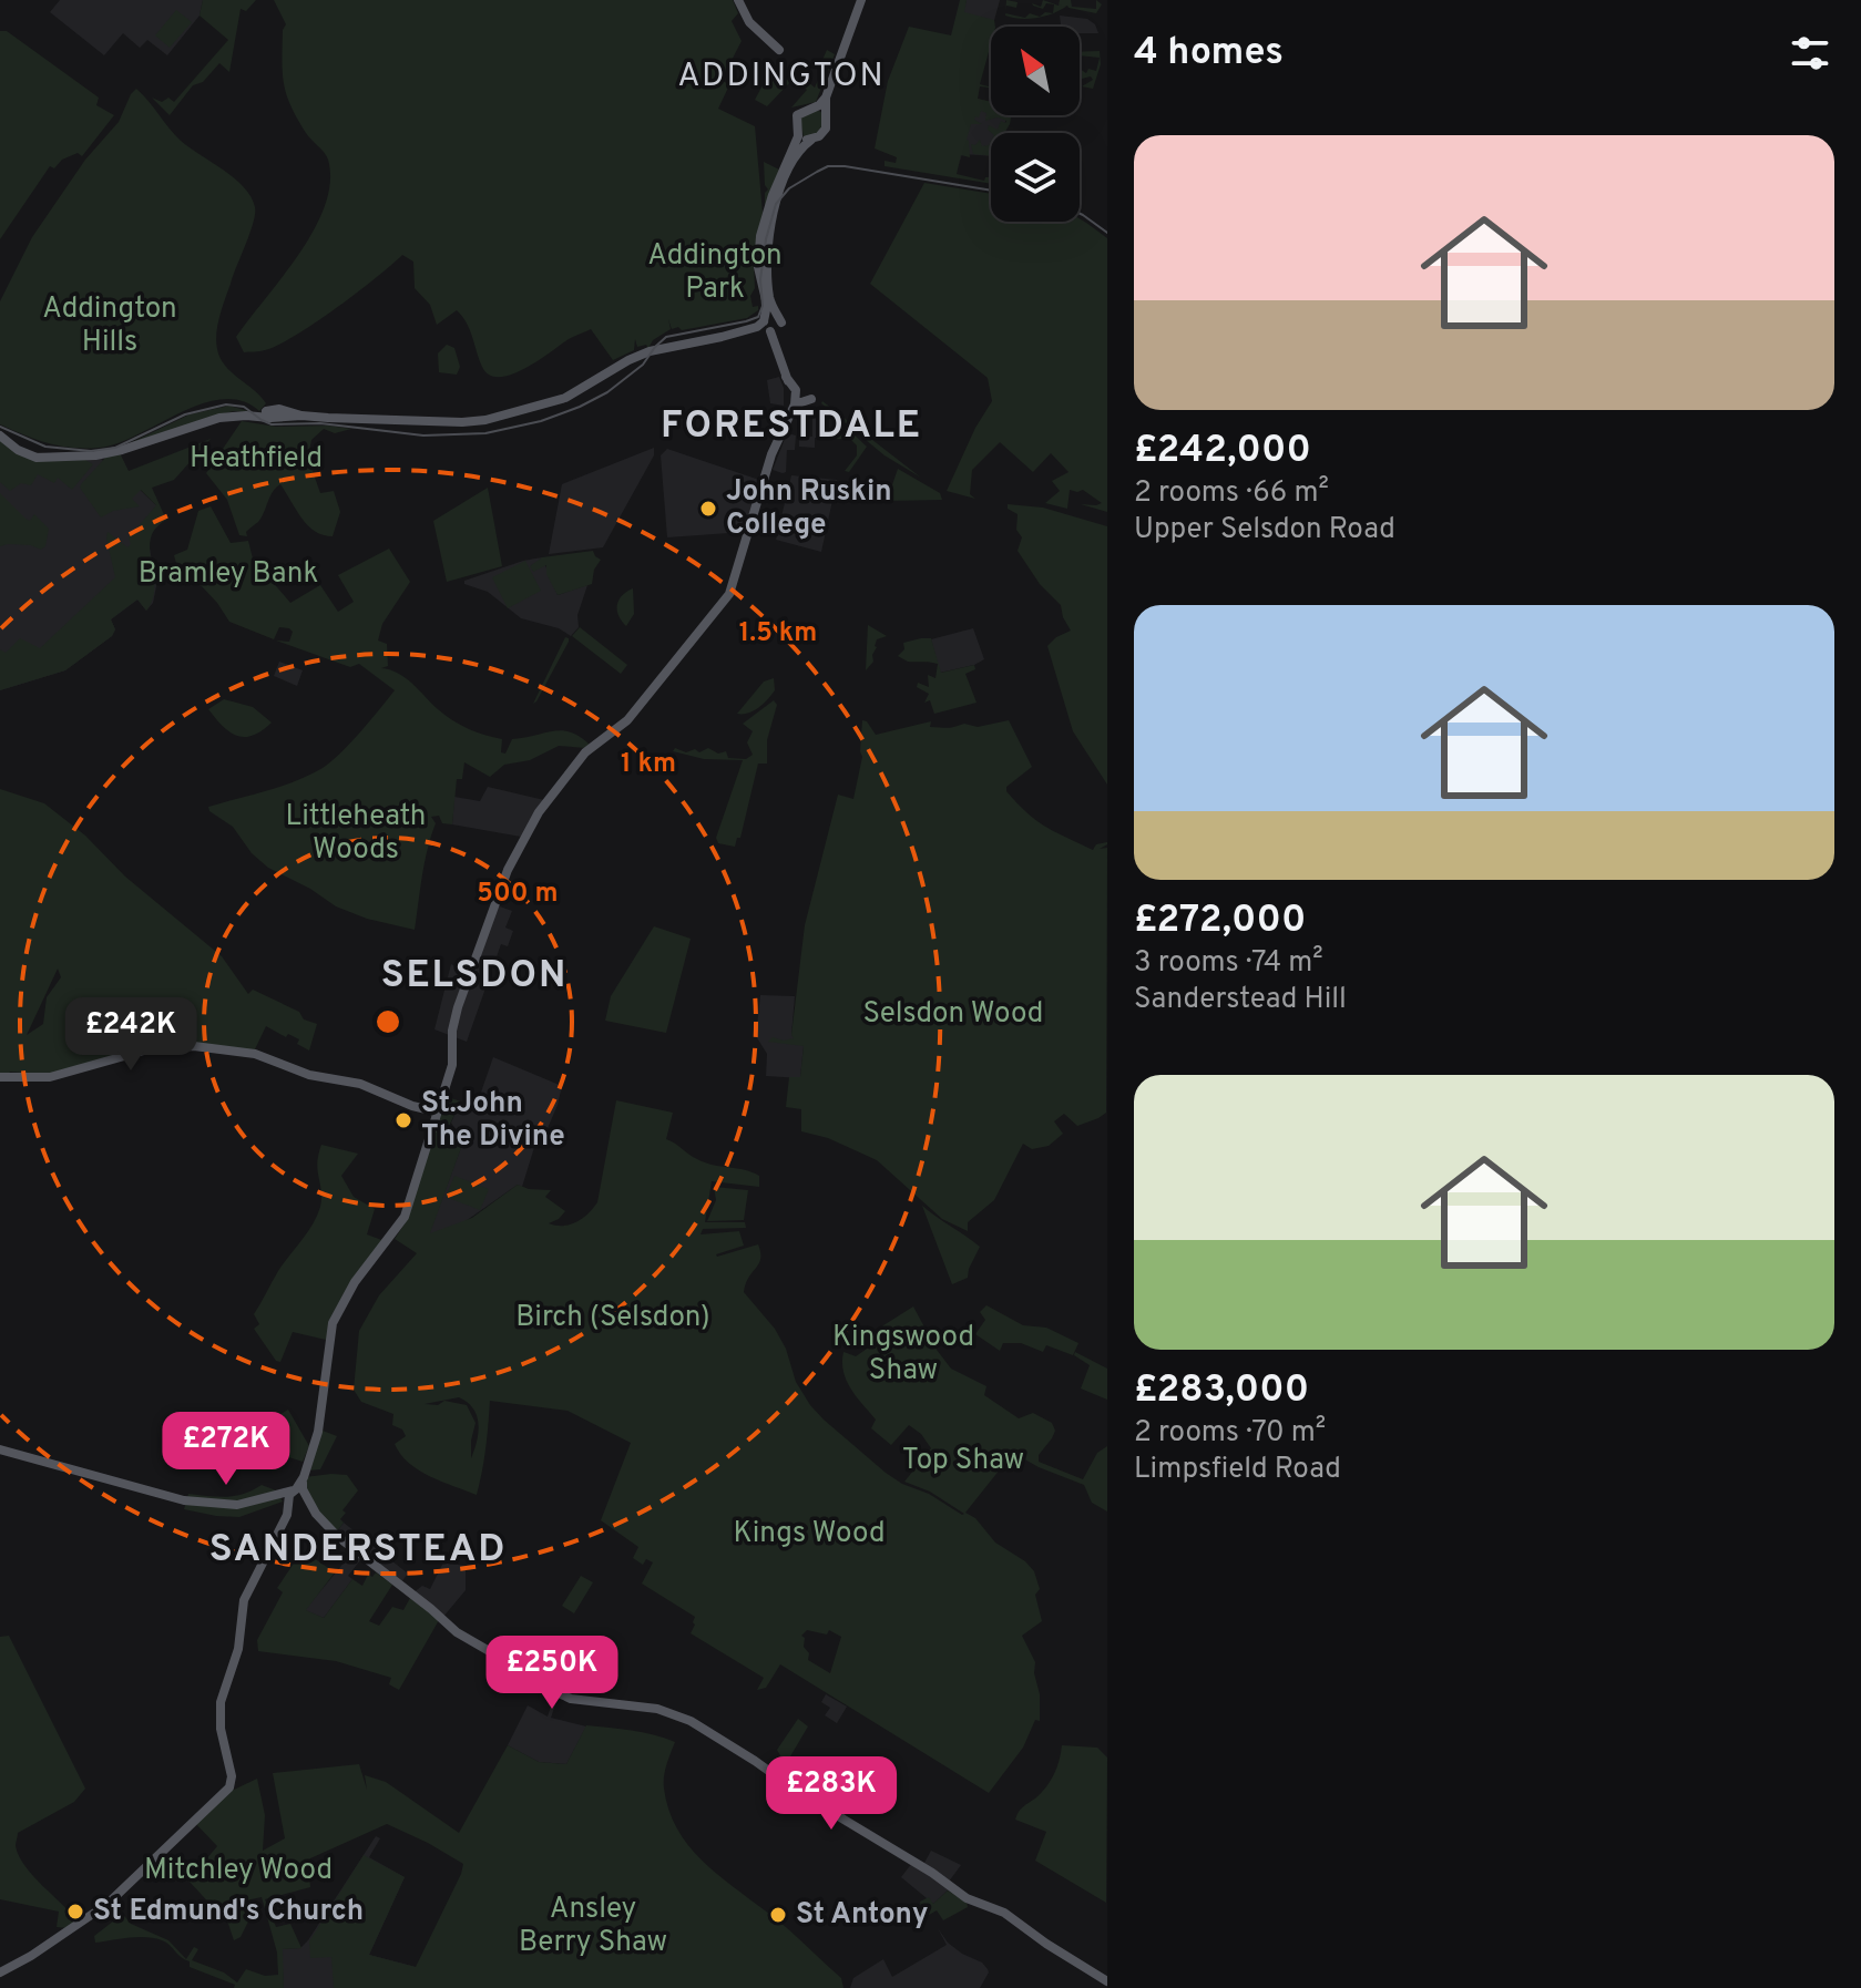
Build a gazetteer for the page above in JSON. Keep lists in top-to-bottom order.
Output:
{
  "districts": [
    "ADDINGTON",
    "FORESTDALE",
    "SELSDON",
    "SANDERSTEAD"
  ],
  "parks": [
    "Addington Park",
    "Addington Hills",
    "Heathfield",
    "Bramley Bank",
    "Littleheath Woods",
    "Selsdon Wood",
    "Birch (Selsdon)",
    "Kingswood Shaw",
    "Top Shaw",
    "Kings Wood",
    "Mitchley Wood",
    "Ansley Berry Shaw"
  ],
  "places": [
    "John Ruskin College",
    "St.John The Divine",
    "St Edmund's Church",
    "St Antony"
  ],
  "north": "top left",
  "page": {
    "heading": "4 homes",
    "list": [
      {
        "name": "£242,000",
        "note": "2 rooms · 66 m² · Upper Selsdon Road"
      },
      {
        "name": "£272,000",
        "note": "3 rooms · 74 m² · Sanderstead Hill"
      },
      {
        "name": "£283,000",
        "note": "2 rooms · 70 m² · Limpsfield Road"
      }
    ],
    "price": [
      "£242K",
      "£272K",
      "£250K",
      "£283K"
    ]
  },
  "rings": ["1.5 km", "1 km", "500 m"]
}
